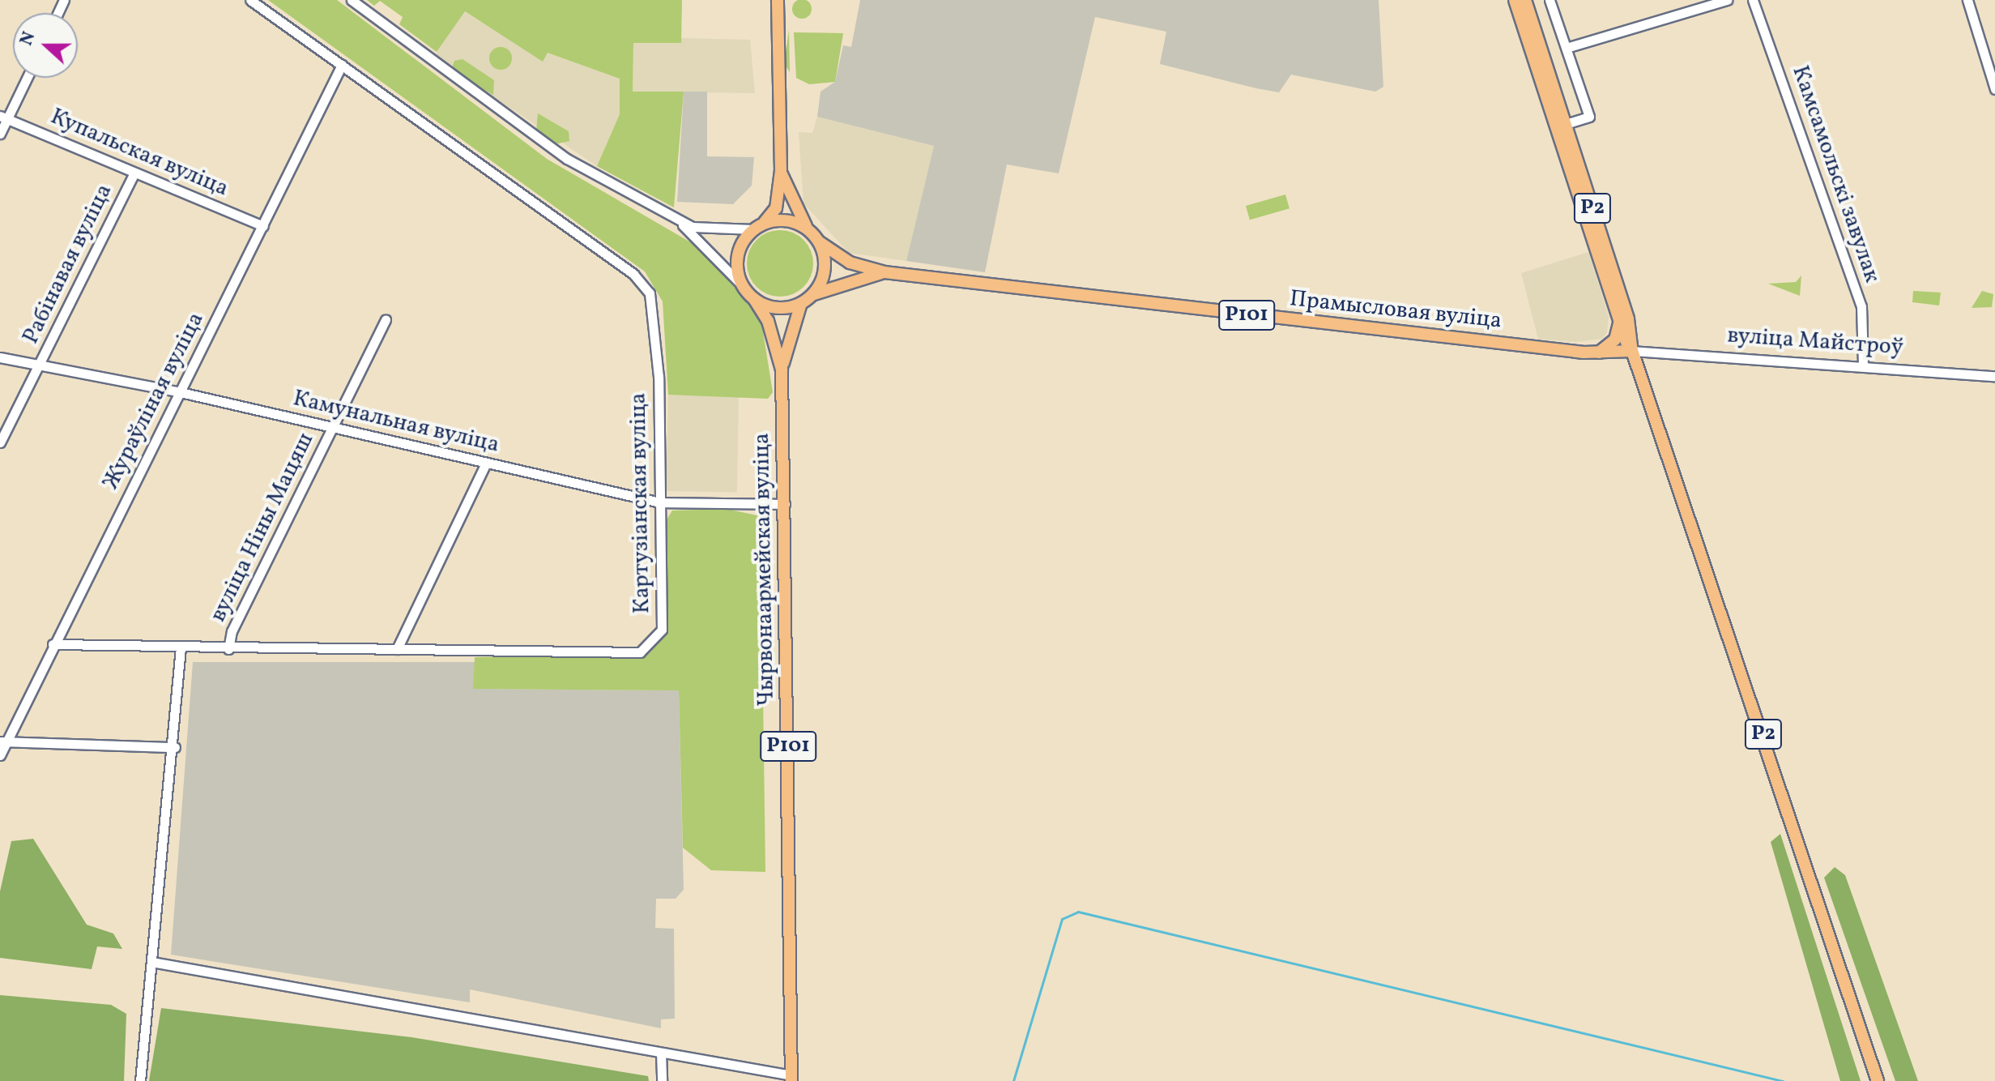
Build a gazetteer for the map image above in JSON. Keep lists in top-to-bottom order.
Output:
{
  "streets": {
    "main road": [
      "Р2",
      "Прамысловая вуліца",
      "Р101",
      "Чырвонаармейская вуліца"
    ],
    "street": [
      "Купальская вуліца",
      "Камсамольскі завулак",
      "Рабінавая вуліца",
      "вуліца Майстроў",
      "Жураўліная вуліца",
      "Камунальная вуліца",
      "Картузіанская вуліца",
      "вуліца Ніны Мацяш"
    ]
  },
  "crossings": [
    ["Купальская вуліца", "Рабінавая вуліца"],
    ["Купальская вуліца", "Жураўліная вуліца"],
    ["Камсамольскі завулак", "вуліца Майстроў"],
    ["Р2", "Прамысловая вуліца"],
    ["Р2", "вуліца Майстроў"],
    ["Рабінавая вуліца", "Камунальная вуліца"],
    ["Прамысловая вуліца", "Р101"],
    ["Прамысловая вуліца", "вуліца Майстроў"],
    ["Прамысловая вуліца", "Чырвонаармейская вуліца"],
    ["Р101", "Чырвонаармейская вуліца"],
    ["Жураўліная вуліца", "Камунальная вуліца"],
    ["Жураўліная вуліца", "Картузіанская вуліца"],
    ["Камунальная вуліца", "Картузіанская вуліца"],
    ["Камунальная вуліца", "вуліца Ніны Мацяш"],
    ["Камунальная вуліца", "Чырвонаармейская вуліца"],
    ["Картузіанская вуліца", "вуліца Ніны Мацяш"]
  ],
  "north": "left"
}
